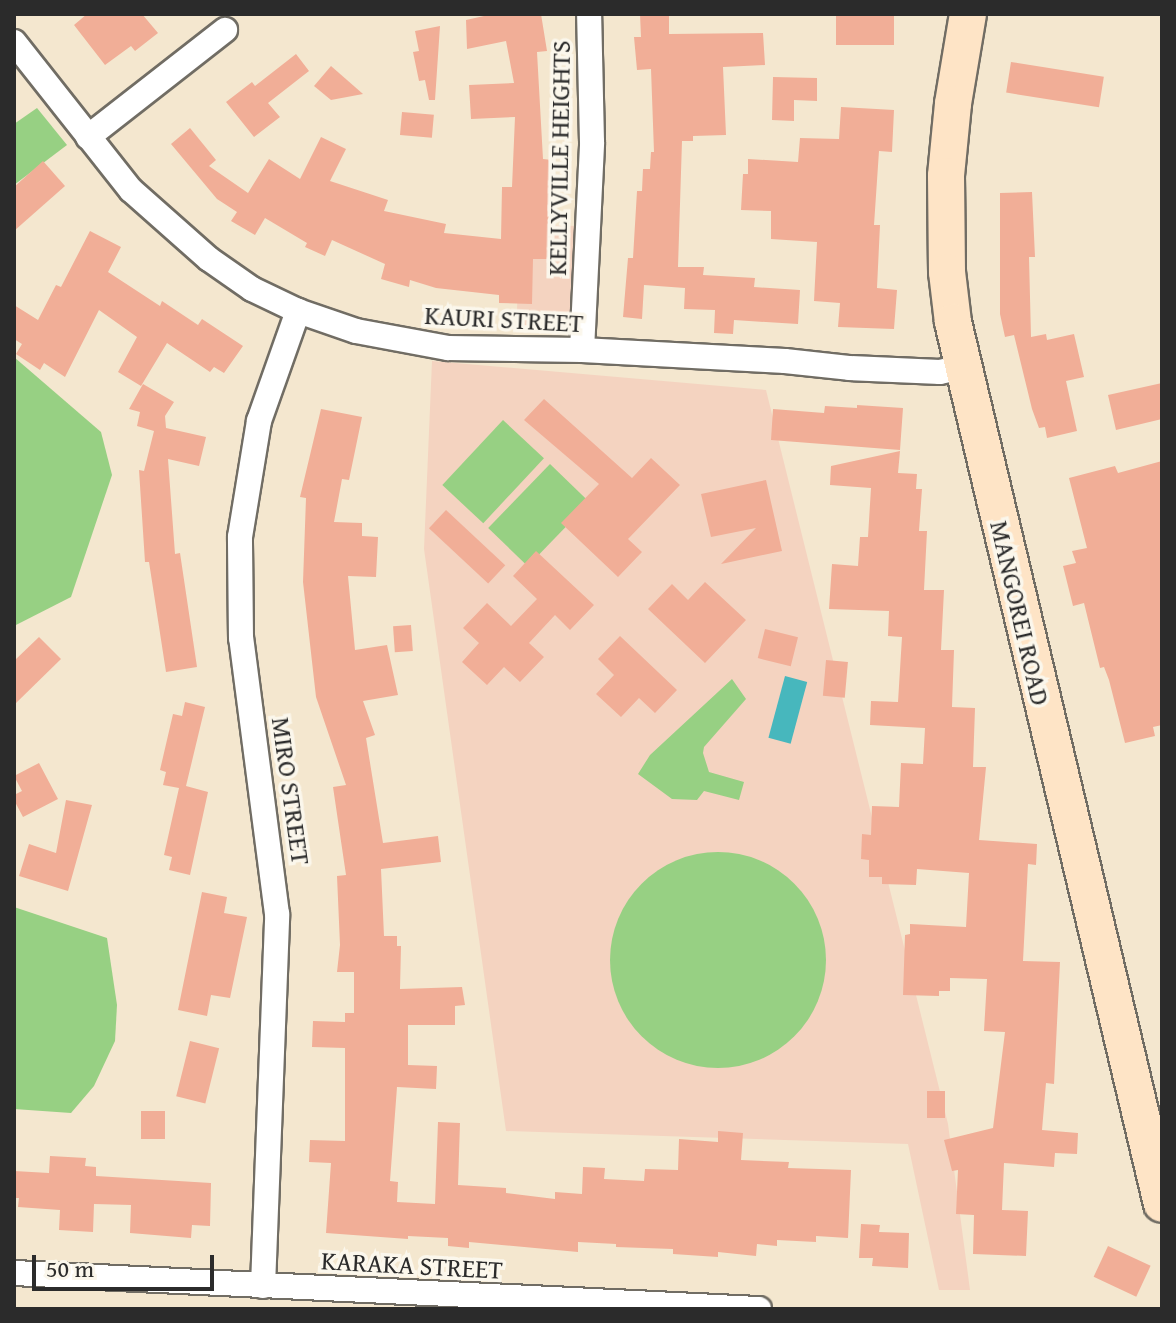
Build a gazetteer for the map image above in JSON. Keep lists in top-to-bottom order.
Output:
{
  "streets": {
    "main road": ["MANGOREI ROAD"],
    "street": [
      "KELLYVILLE HEIGHTS",
      "KAURI STREET",
      "MIRO STREET",
      "KARAKA STREET"
    ]
  },
  "crossings": [
    ["KELLYVILLE HEIGHTS", "KAURI STREET"],
    ["KAURI STREET", "MANGOREI ROAD"],
    ["KAURI STREET", "MIRO STREET"],
    ["MIRO STREET", "KARAKA STREET"]
  ],
  "scale_bar": "50 m"
}
